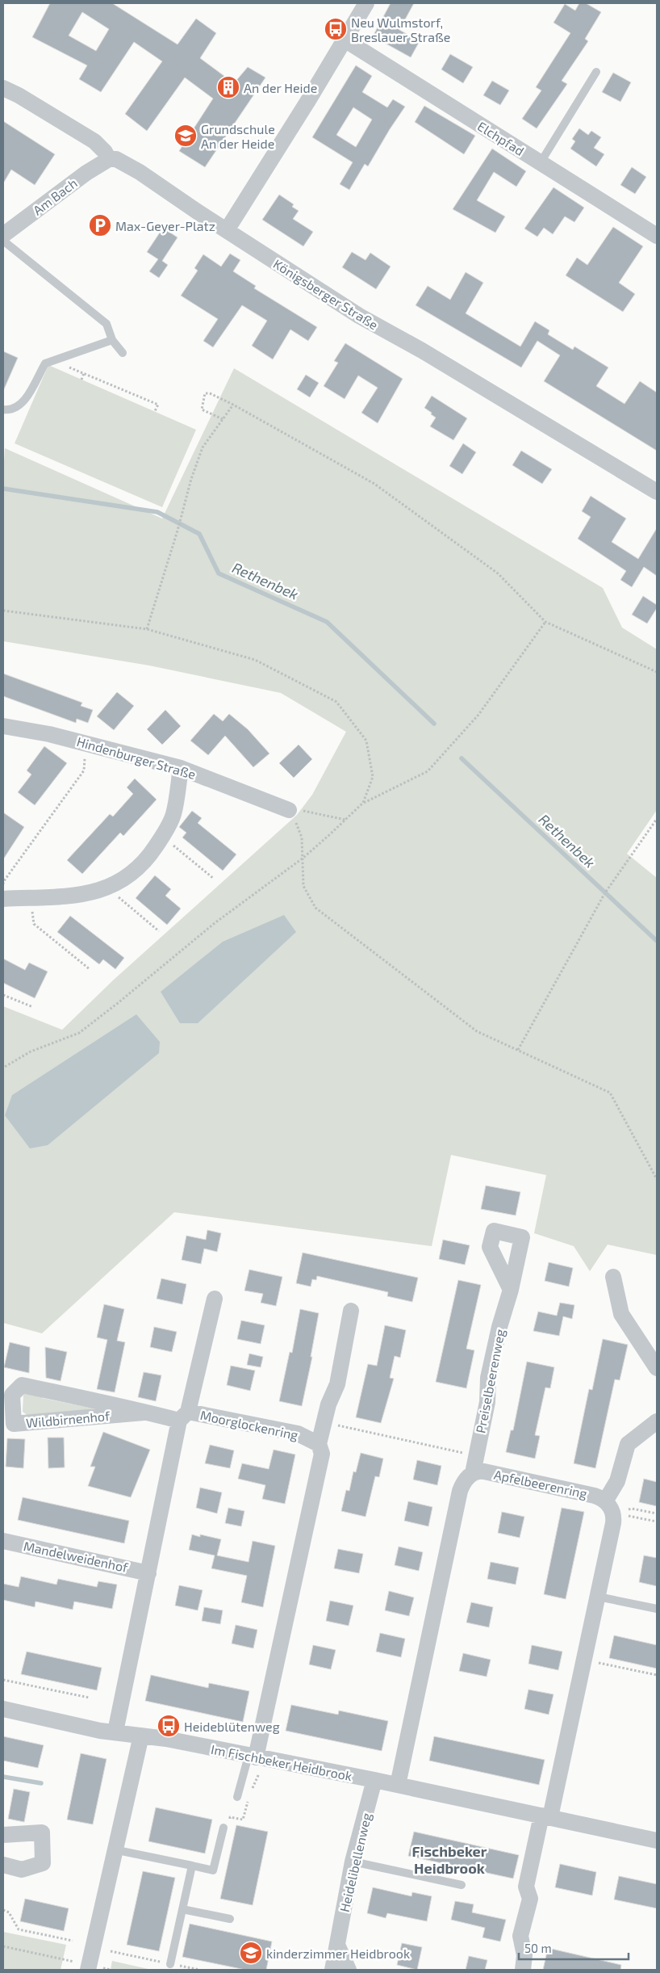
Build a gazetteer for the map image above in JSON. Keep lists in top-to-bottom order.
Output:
{
  "streets": {
    "street": [
      "Elchpfad",
      "Am Bach",
      "Königsberger Straße",
      "Hindenburger Straße",
      "Preiselbeerenweg",
      "Wildbirnenhof",
      "Moorglockenring",
      "Apfelbeerenring",
      "Mandelweidenhof",
      "Im Fischbeker Heidbrook",
      "Heidelibellenweg"
    ]
  },
  "crossings": [
    ["Am Bach", "Königsberger Straße"],
    ["Preiselbeerenweg", "Apfelbeerenring"],
    ["Wildbirnenhof", "Moorglockenring"],
    ["Im Fischbeker Heidbrook", "Heidelibellenweg"]
  ],
  "districts": ["Fischbeker Heidbrook"],
  "water": ["Rethenbek"],
  "places": {
    "bus stop": ["Neu Wulmstorf, Breslauer Straße", "Heideblütenweg"],
    "building": ["An der Heide"],
    "school or university": ["Grundschule An der Heide", "kinderzimmer Heidbrook"],
    "parking": ["Max-Geyer-Platz"]
  },
  "scale_bar": "50 m"
}
